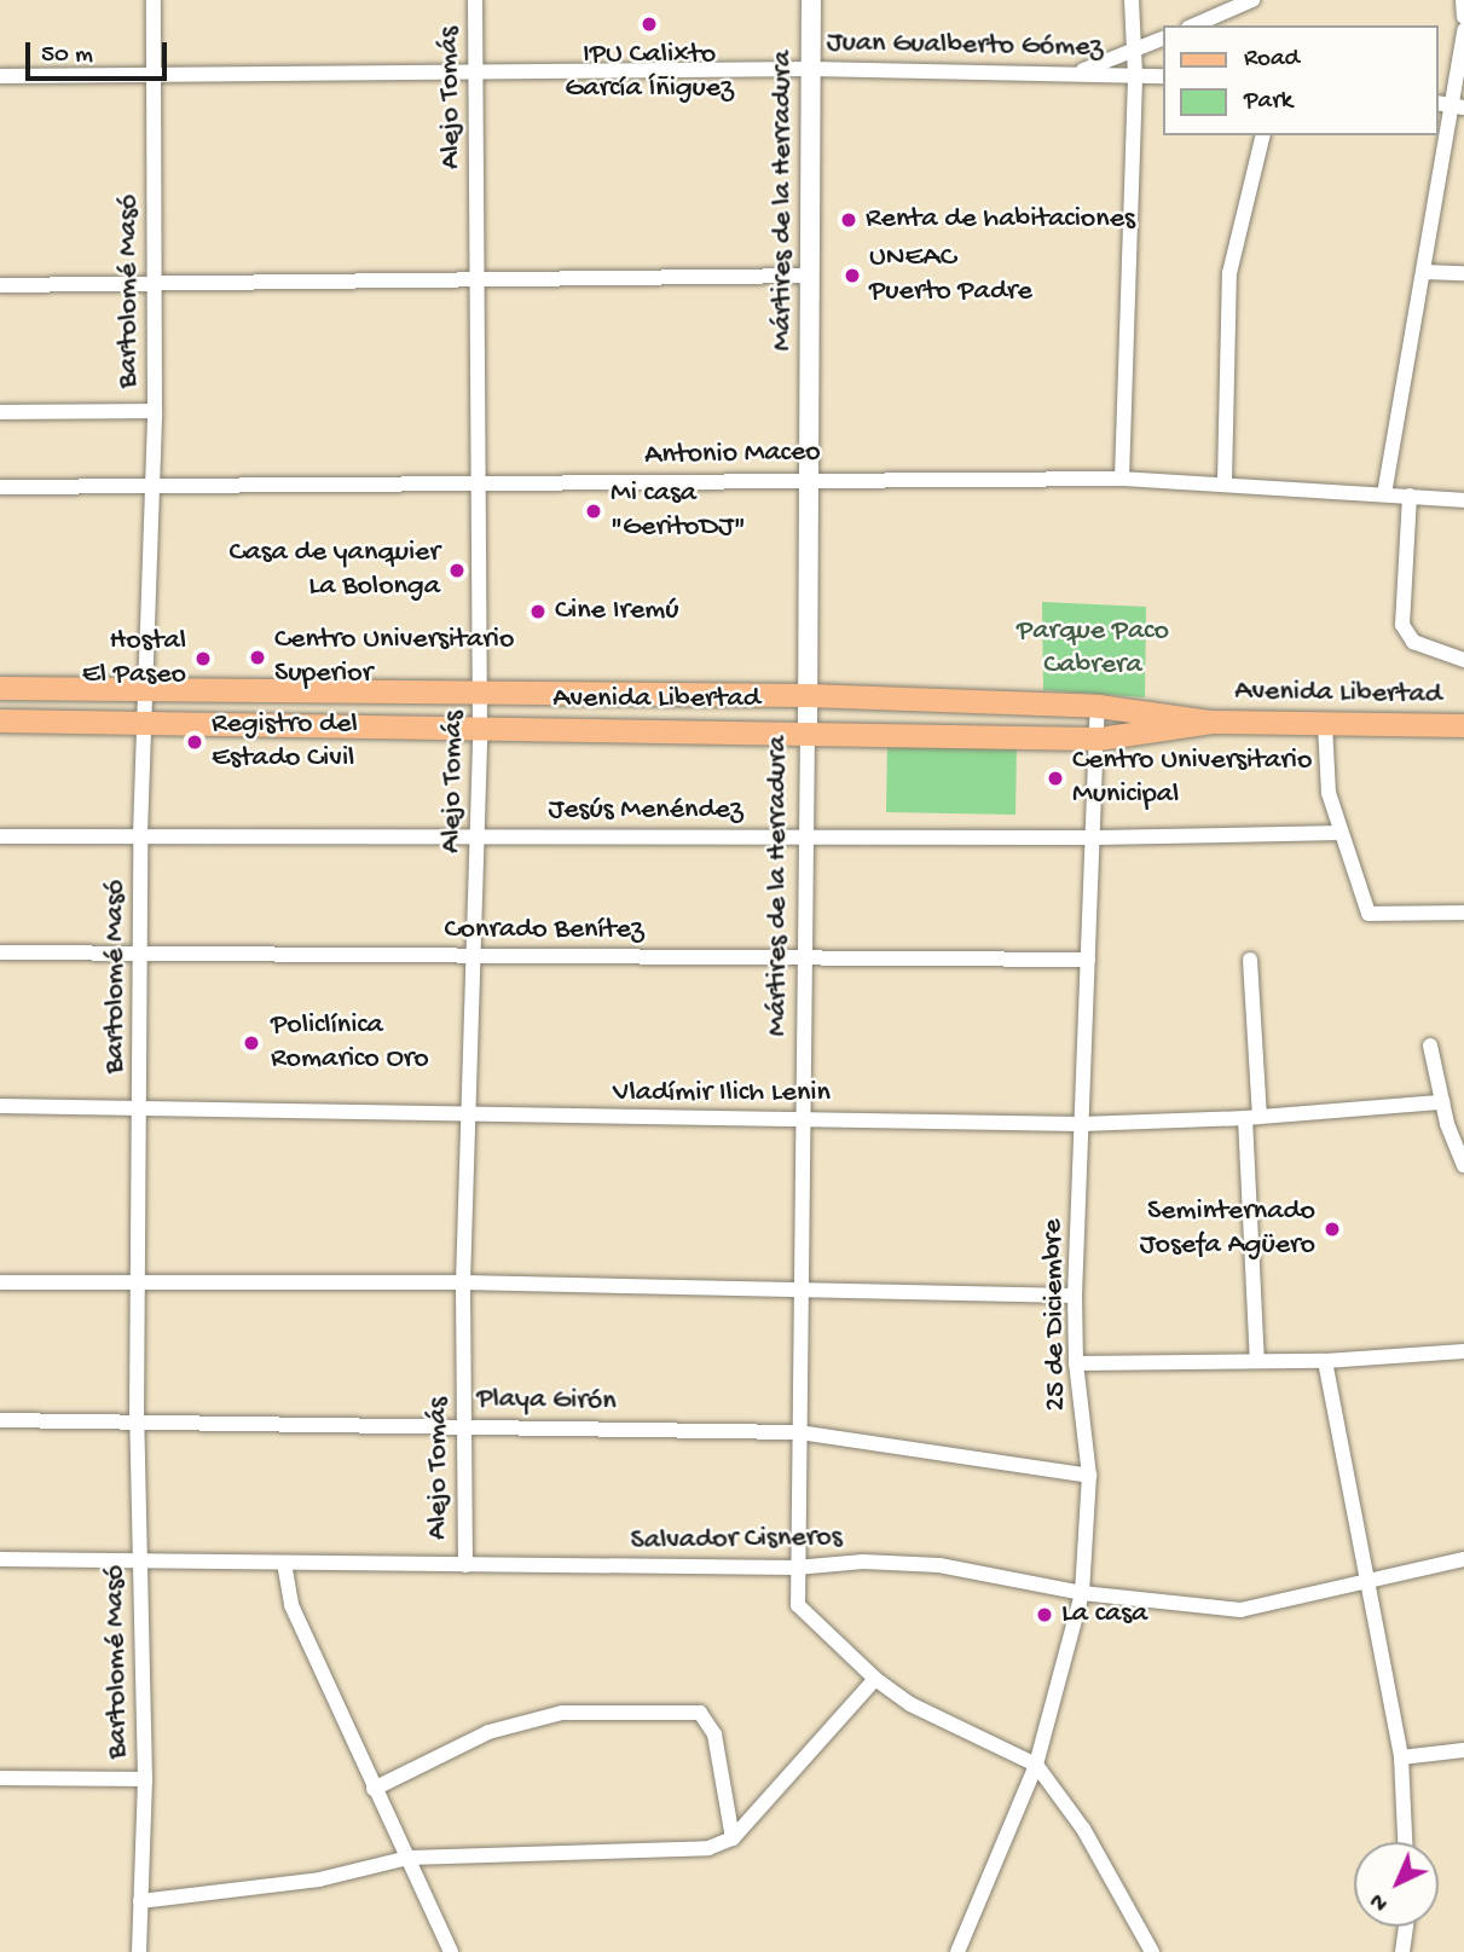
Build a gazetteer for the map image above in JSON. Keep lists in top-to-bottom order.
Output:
{
  "streets": {
    "main road": ["Avenida Libertad"],
    "street": [
      "Juan Gualberto Gómez",
      "Alejo Tomás",
      "Mártires de la Herradura",
      "Bartolomé Masó",
      "Antonio Maceo",
      "Jesús Menéndez",
      "Conrado Benítez",
      "Vladímir Ilich Lenin",
      "25 de Diciembre",
      "Playa Girón",
      "Salvador Cisneros"
    ]
  },
  "crossings": [
    ["Juan Gualberto Gómez", "Alejo Tomás"],
    ["Juan Gualberto Gómez", "Mártires de la Herradura"],
    ["Juan Gualberto Gómez", "Bartolomé Masó"],
    ["Alejo Tomás", "Antonio Maceo"],
    ["Alejo Tomás", "Avenida Libertad"],
    ["Alejo Tomás", "Jesús Menéndez"],
    ["Alejo Tomás", "Conrado Benítez"],
    ["Alejo Tomás", "Vladímir Ilich Lenin"],
    ["Alejo Tomás", "Playa Girón"],
    ["Alejo Tomás", "Salvador Cisneros"],
    ["Mártires de la Herradura", "Antonio Maceo"],
    ["Mártires de la Herradura", "Avenida Libertad"],
    ["Mártires de la Herradura", "Jesús Menéndez"],
    ["Mártires de la Herradura", "Conrado Benítez"],
    ["Mártires de la Herradura", "Vladímir Ilich Lenin"],
    ["Mártires de la Herradura", "25 de Diciembre"],
    ["Mártires de la Herradura", "Playa Girón"],
    ["Mártires de la Herradura", "Salvador Cisneros"],
    ["Bartolomé Masó", "Antonio Maceo"],
    ["Bartolomé Masó", "Avenida Libertad"],
    ["Bartolomé Masó", "Jesús Menéndez"],
    ["Bartolomé Masó", "Conrado Benítez"],
    ["Bartolomé Masó", "Vladímir Ilich Lenin"],
    ["Bartolomé Masó", "Playa Girón"],
    ["Bartolomé Masó", "Salvador Cisneros"],
    ["Avenida Libertad", "25 de Diciembre"],
    ["Jesús Menéndez", "25 de Diciembre"],
    ["Conrado Benítez", "25 de Diciembre"],
    ["Vladímir Ilich Lenin", "25 de Diciembre"],
    ["25 de Diciembre", "Playa Girón"],
    ["25 de Diciembre", "Salvador Cisneros"]
  ],
  "parks": ["Parque Paco Cabrera"],
  "places": [
    "IPU Calixto García Íñiguez",
    "Renta de habitaciones",
    "UNEAC Puerto Padre",
    "Mi casa \"GeritoDJ\"",
    "Casa de yanquier La Bolonga",
    "Cine Iremú",
    "Centro Universitario Superior",
    "Hostal El Paseo",
    "Registro del Estado Civil",
    "Centro Universitario Municipal",
    "Policlínica Romarico Oro",
    "Seminternado Josefa Agüero",
    "La casa"
  ],
  "legend": ["Road", "Park"],
  "scale_bar": "50 m",
  "north": "bottom left"
}
